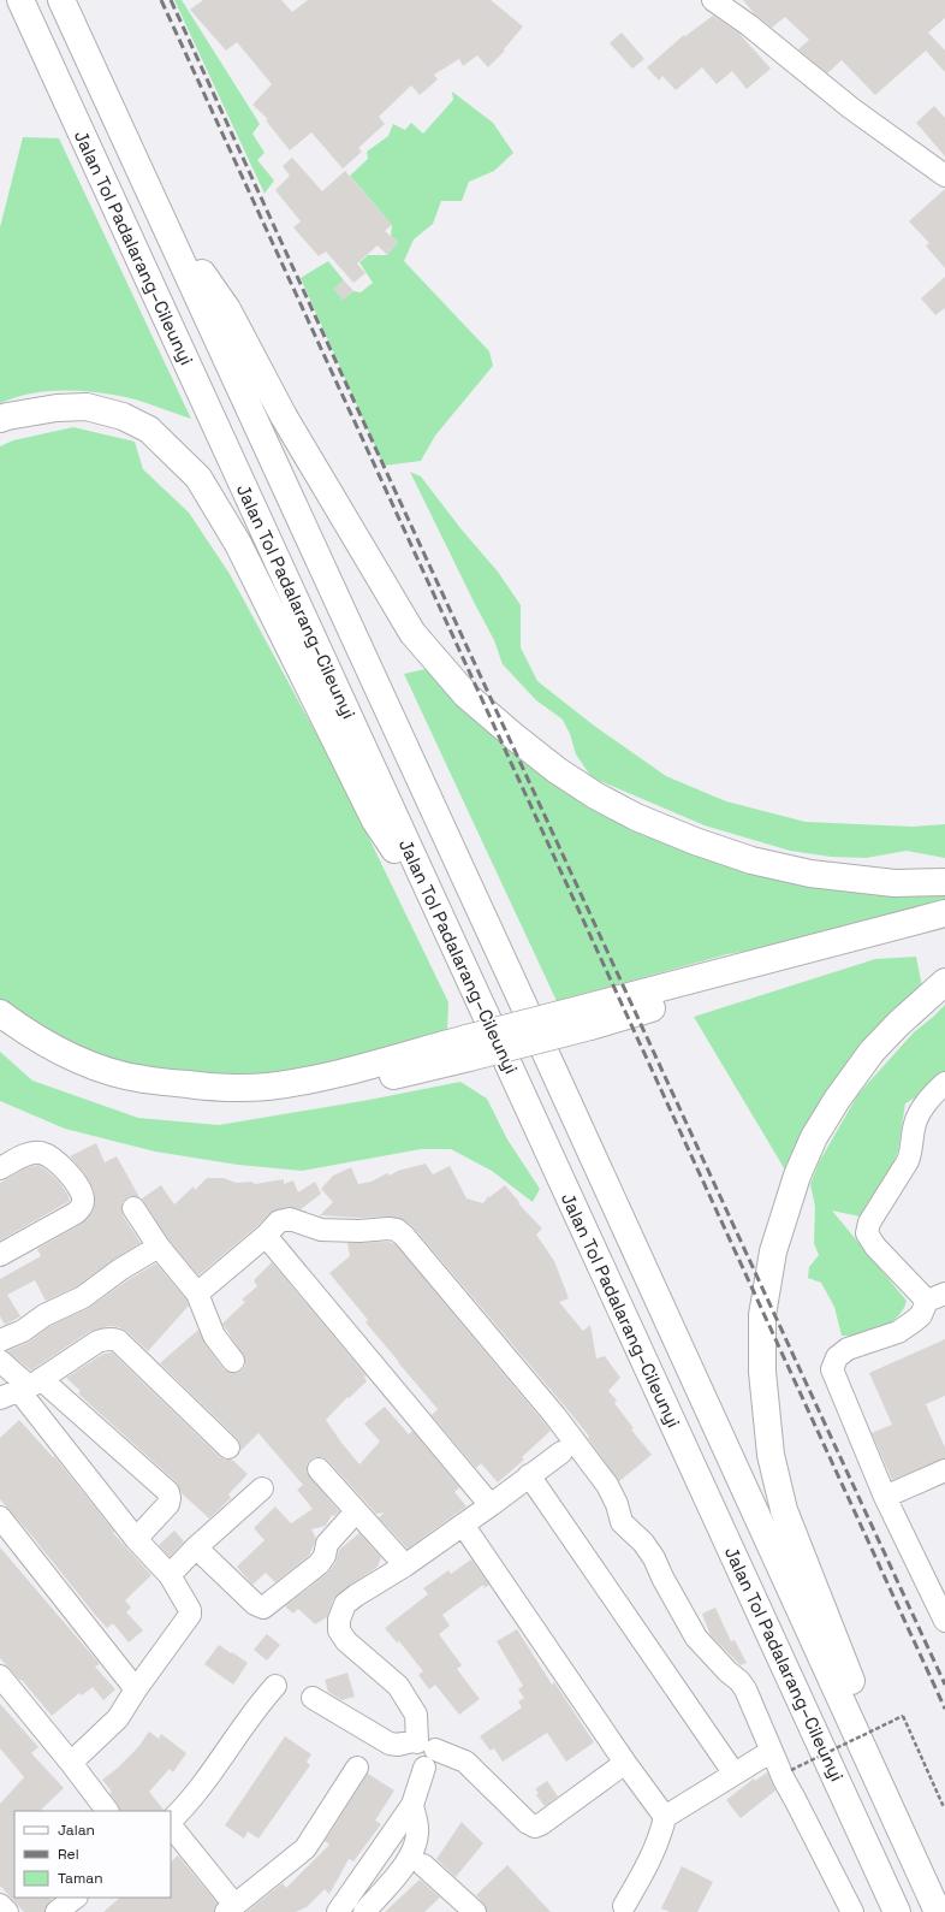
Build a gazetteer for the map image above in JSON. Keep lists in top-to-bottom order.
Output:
{
  "streets": {
    "highway": ["Jalan Tol Padalarang–Cileunyi"]
  },
  "legend": ["Jalan", "Rel", "Taman"]
}
